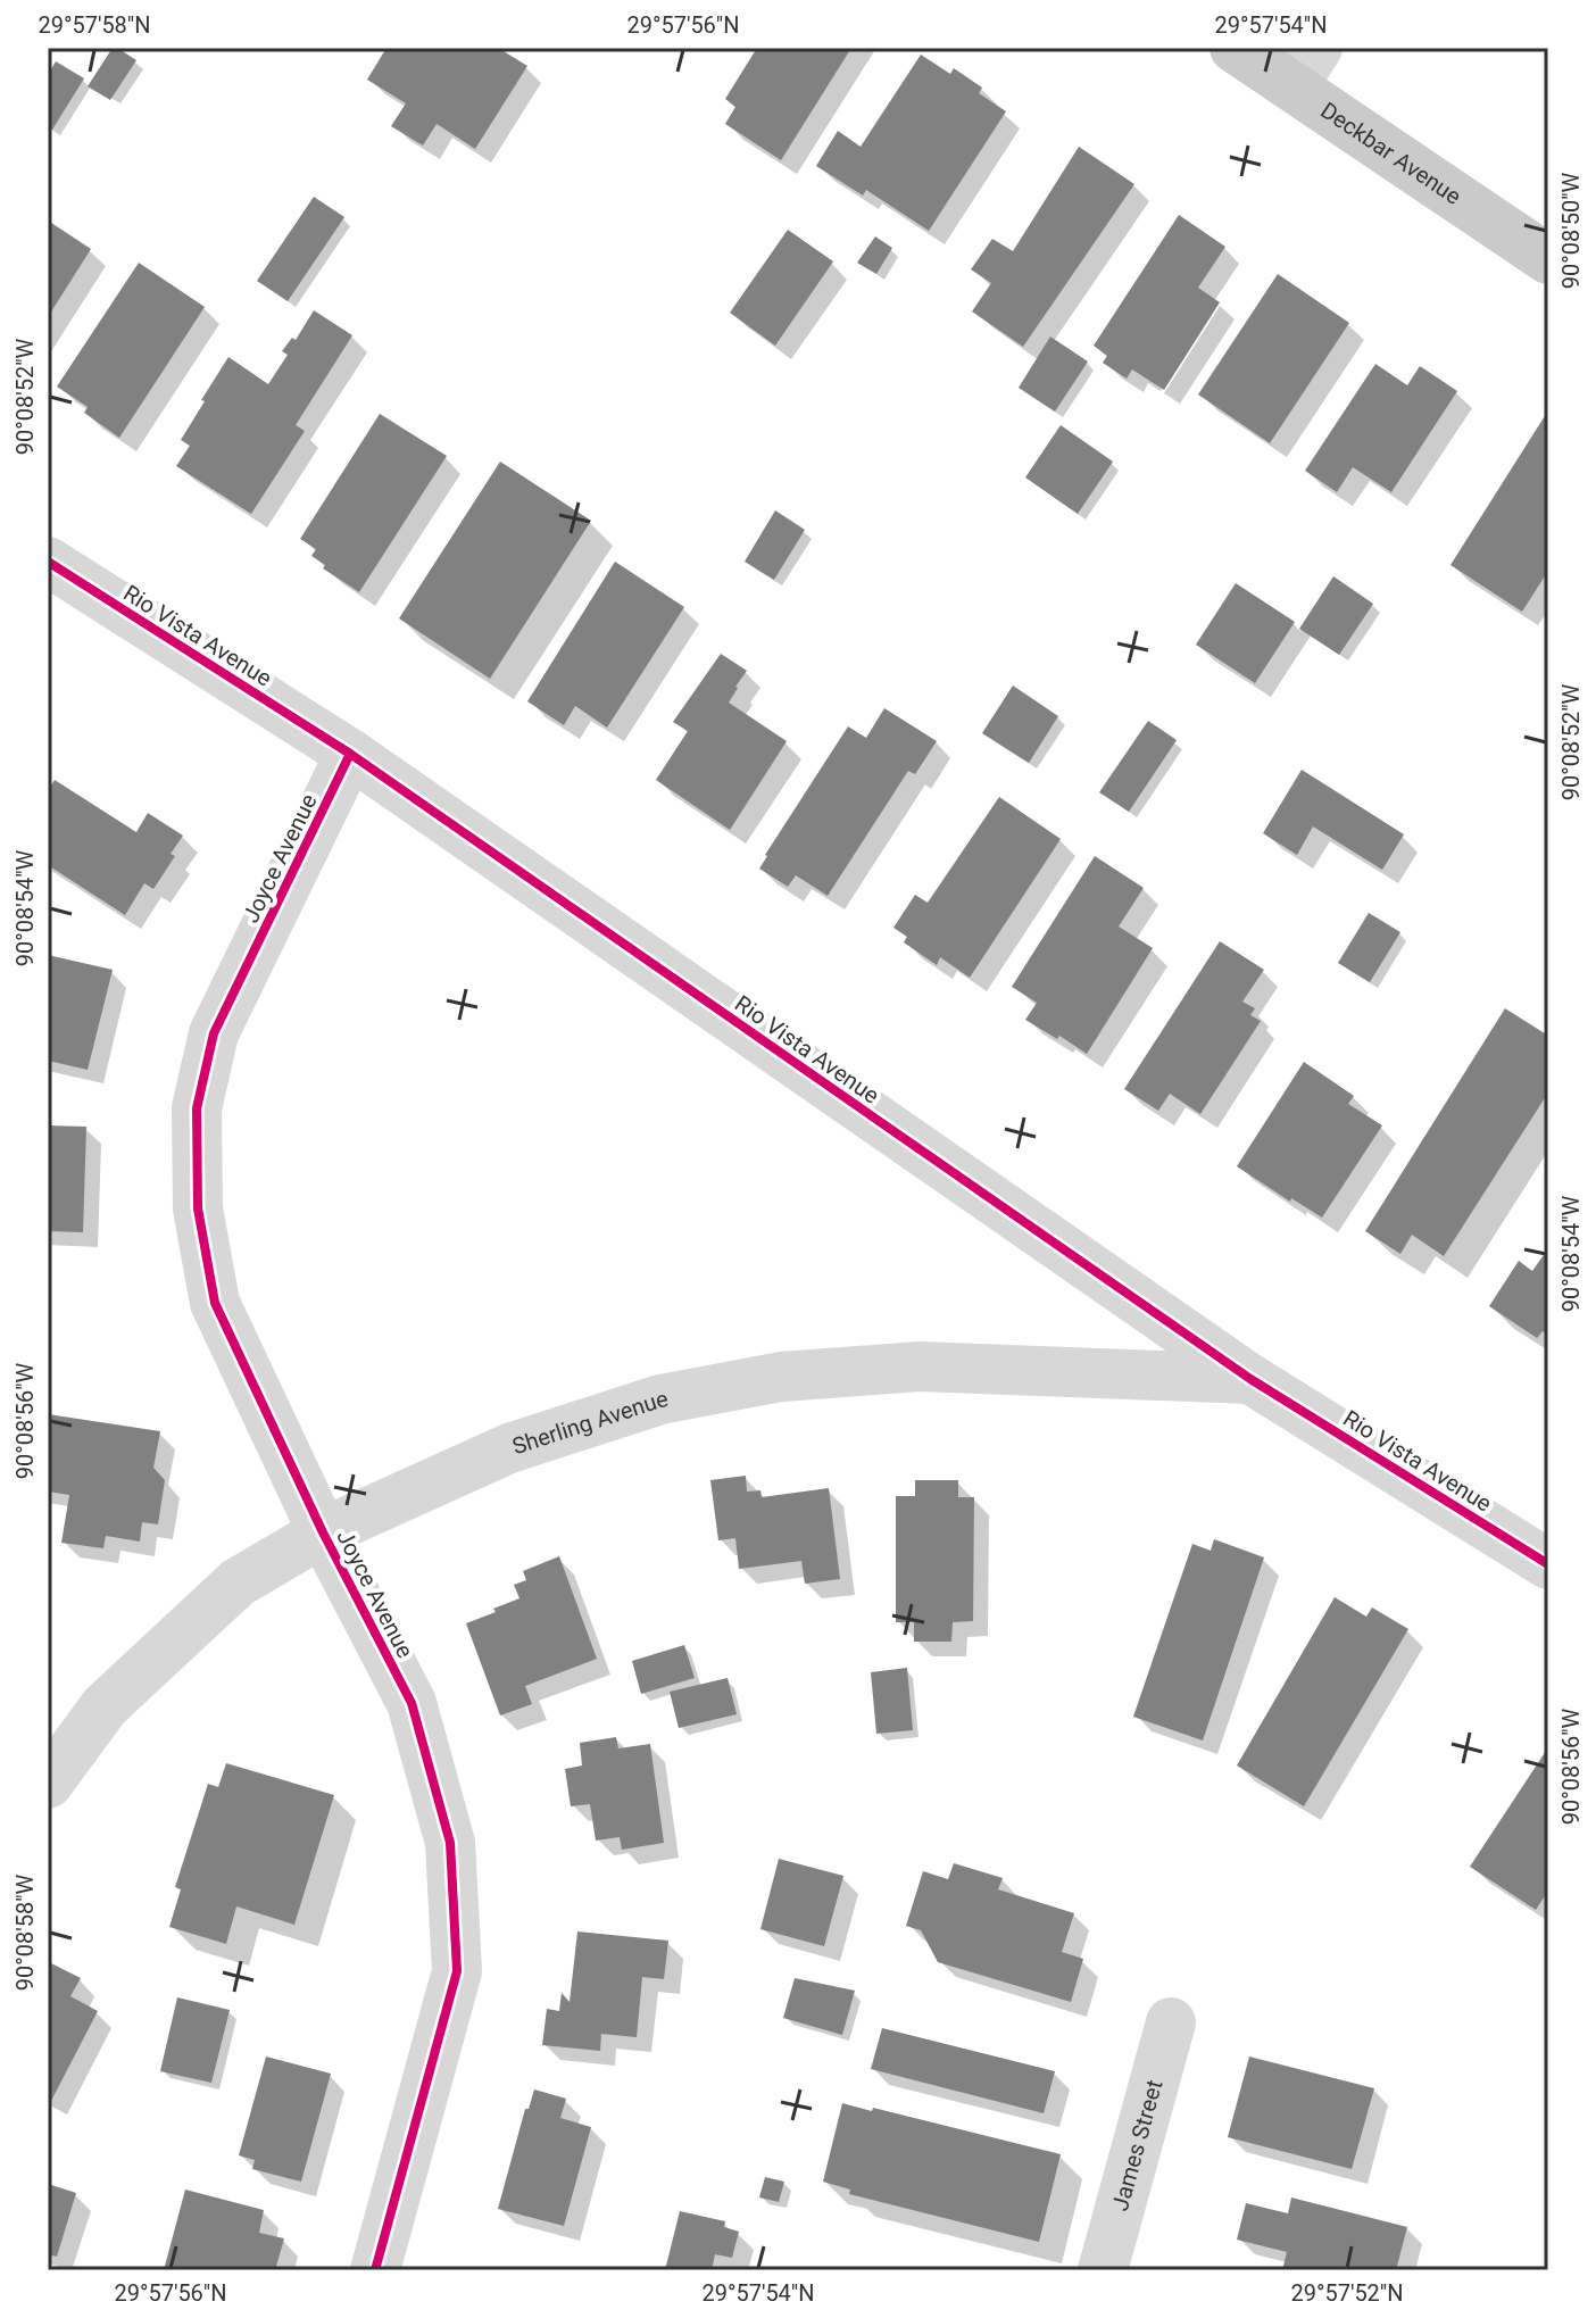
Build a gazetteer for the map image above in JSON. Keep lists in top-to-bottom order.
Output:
{
  "streets": {
    "main road": ["Deckbar Avenue"],
    "street": [
      "Rio Vista Avenue",
      "Joyce Avenue",
      "Sherling Avenue",
      "James Street"
    ]
  },
  "crossings": [
    ["Rio Vista Avenue", "Joyce Avenue"],
    ["Rio Vista Avenue", "Sherling Avenue"],
    ["Joyce Avenue", "Sherling Avenue"]
  ],
  "coordinates": [
    "29°57'58\"N",
    "29°57'56\"N",
    "29°57'54\"N",
    "90°08'50\"W",
    "90°08'52\"W",
    "90°08'54\"W",
    "90°08'56\"W",
    "90°08'58\"W",
    "29°57'52\"N"
  ]
}
